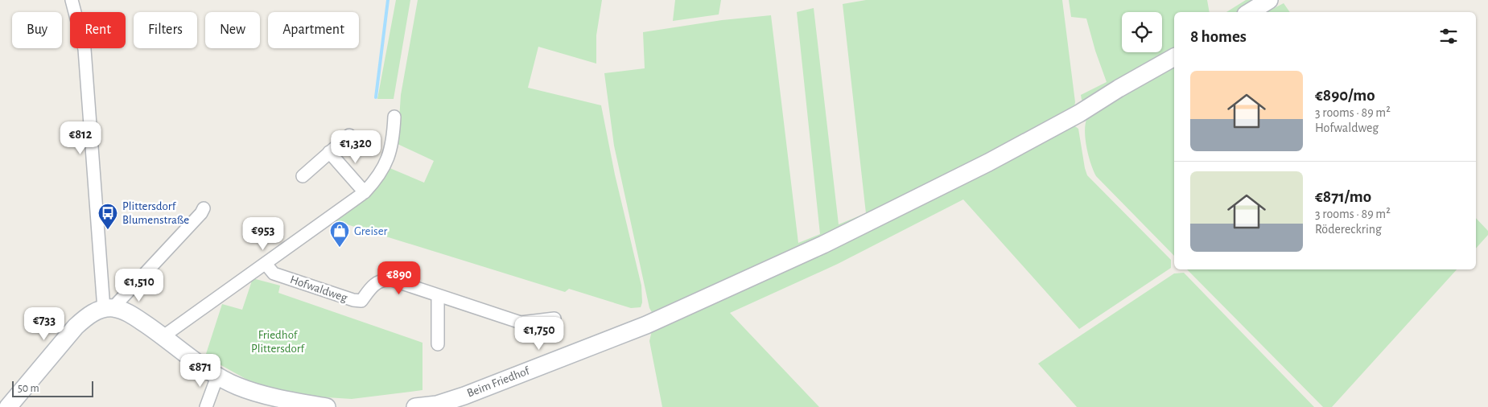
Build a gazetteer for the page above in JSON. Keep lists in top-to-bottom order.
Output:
{
  "streets": {
    "main road": ["Beim Friedhof"],
    "street": ["Hofwaldweg"]
  },
  "parks": ["Friedhof Plittersdorf"],
  "places": {
    "bus stop": ["Plittersdorf Blumenstraße"],
    "shop": ["Greiser"]
  },
  "scale_bar": "50 m",
  "page": {
    "chip": [
      "Buy",
      "Rent",
      "Filters",
      "New",
      "Apartment"
    ],
    "heading": "8 homes",
    "list": [
      {
        "name": "€890/mo",
        "note": "3 rooms · 89 m² · Hofwaldweg"
      },
      {
        "name": "€871/mo",
        "note": "3 rooms · 89 m² · Rödereckring"
      }
    ],
    "price": [
      "€812",
      "€1,320",
      "€953",
      "€890",
      "€1,510",
      "€733",
      "€1,750",
      "€871"
    ],
    "scale": "50 m"
  }
}
